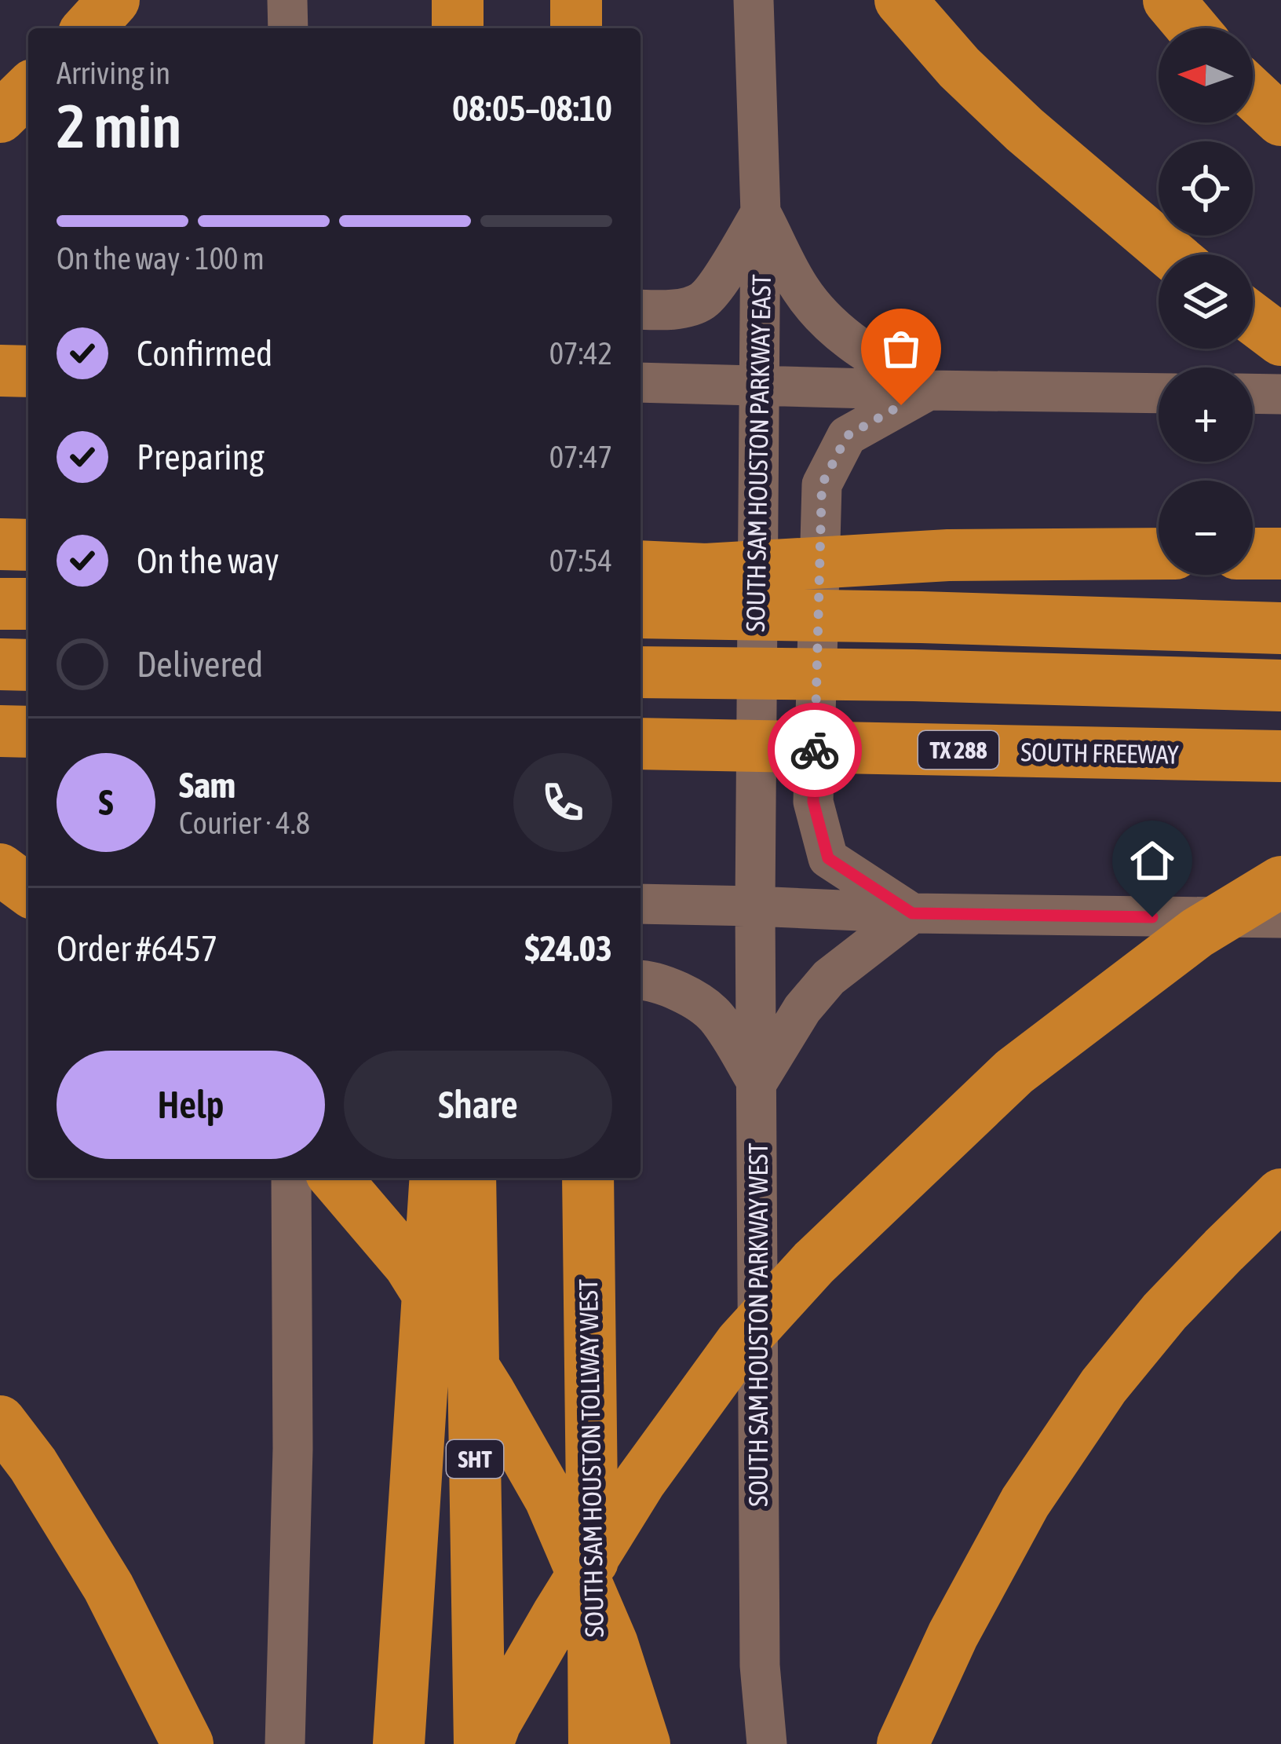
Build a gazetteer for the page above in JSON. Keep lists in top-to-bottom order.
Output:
{
  "streets": {
    "highway": [
      "TX 288",
      "SOUTH FREEWAY",
      "SOUTH SAM HOUSTON TOLLWAY WEST",
      "SHT"
    ],
    "main road": ["SOUTH SAM HOUSTON PARKWAY EAST", "SOUTH SAM HOUSTON PARKWAY WEST"]
  },
  "crossings": [
    ["SOUTH SAM HOUSTON PARKWAY EAST", "SOUTH SAM HOUSTON PARKWAY WEST"]
  ],
  "north": "left",
  "page": {
    "map_buttons": ["+", "−"],
    "heading": ["2 min", "Arriving in", "08:05–08:10"],
    "panel": [
      "Sam",
      "Courier · 4.8",
      "Order #6457",
      "$24.03"
    ],
    "bar": "On the way · 100 m",
    "list": [
      ["Confirmed", "07:42"],
      ["Preparing", "07:47"],
      ["On the way", "07:54"],
      "Delivered"
    ],
    "round": "S",
    "buttons": ["Help", "Share"]
  }
}
